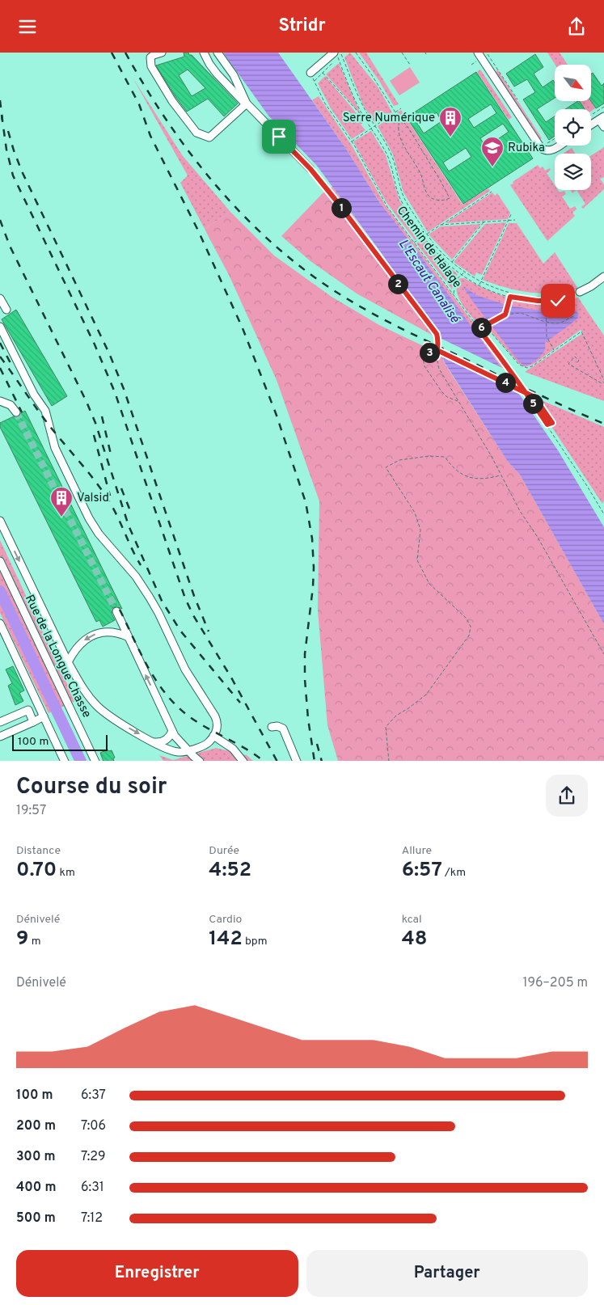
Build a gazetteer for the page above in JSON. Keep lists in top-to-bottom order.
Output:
{
  "streets": {
    "street": ["Rue de la Longue Chasse"],
    "path": ["Chemin de Halage"]
  },
  "water": ["L'Escaut Canalisé"],
  "places": {
    "building": ["Serre Numérique", "Valsid"],
    "school or university": ["Rubika"]
  },
  "scale_bar": "100 m",
  "north": "bottom right",
  "page": {
    "header": "Stridr",
    "pins": [
      "1",
      "2",
      "6",
      "3",
      "4",
      "5"
    ],
    "scale": "100 m",
    "heading": ["Course du soir", "19:57"],
    "stats": [
      ["Distance", "0.70 km"],
      ["Durée", "4:52"],
      ["Allure", "6:57 /km"],
      ["Dénivelé", "9 m"],
      ["Cardio", "142 bpm"],
      ["kcal", "48"]
    ],
    "chart": ["Dénivelé", "196–205 m"],
    "list": [
      {
        "name": "100 m",
        "note": "6:37"
      },
      {
        "name": "200 m",
        "note": "7:06"
      },
      {
        "name": "300 m",
        "note": "7:29"
      },
      {
        "name": "400 m",
        "note": "6:31"
      },
      {
        "name": "500 m",
        "note": "7:12"
      }
    ],
    "buttons": ["Enregistrer", "Partager"]
  }
}
